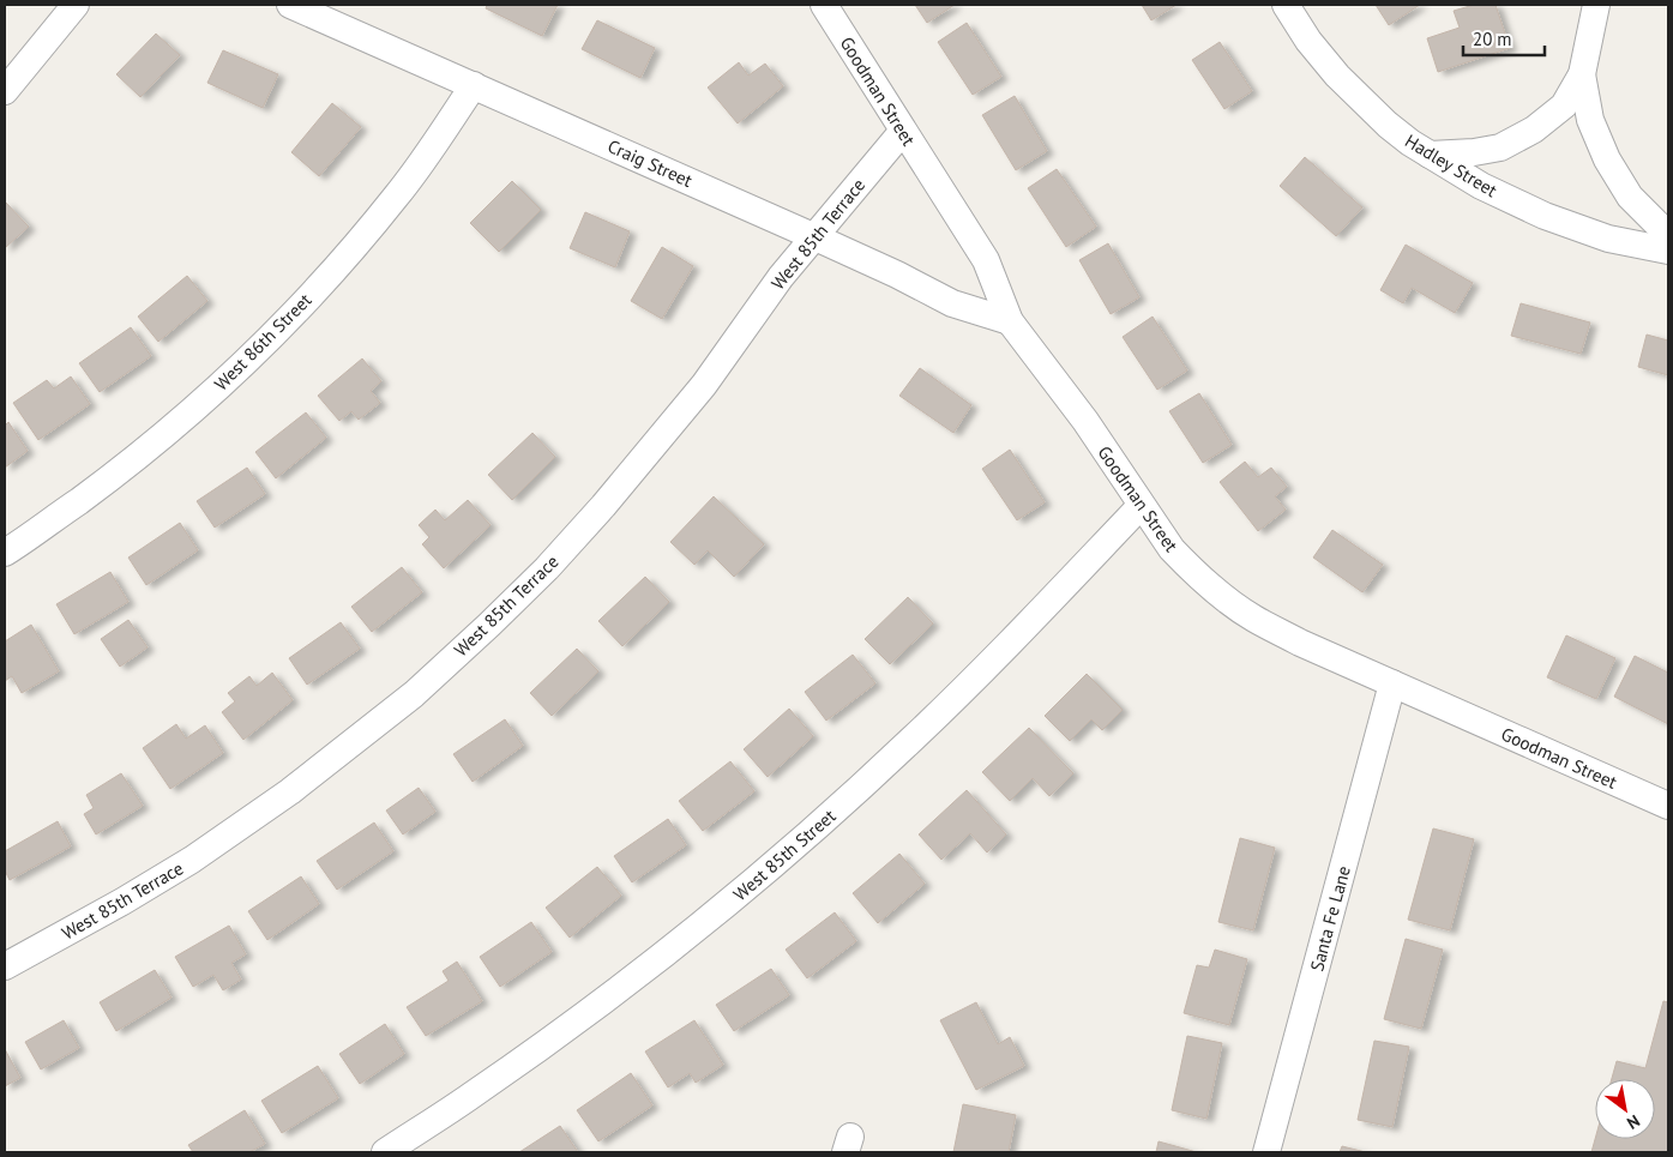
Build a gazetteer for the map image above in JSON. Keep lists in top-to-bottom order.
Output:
{
  "streets": {
    "street": [
      "Goodman Street",
      "Craig Street",
      "Hadley Street",
      "West 85th Terrace",
      "West 86th Street",
      "West 85th Street",
      "Santa Fe Lane"
    ]
  },
  "crossings": [
    ["Goodman Street", "Craig Street"],
    ["Goodman Street", "West 85th Terrace"],
    ["Goodman Street", "West 85th Street"],
    ["Goodman Street", "Santa Fe Lane"],
    ["Craig Street", "West 85th Terrace"],
    ["Craig Street", "West 86th Street"]
  ],
  "scale_bar": "20 m",
  "north": "bottom right"
}
